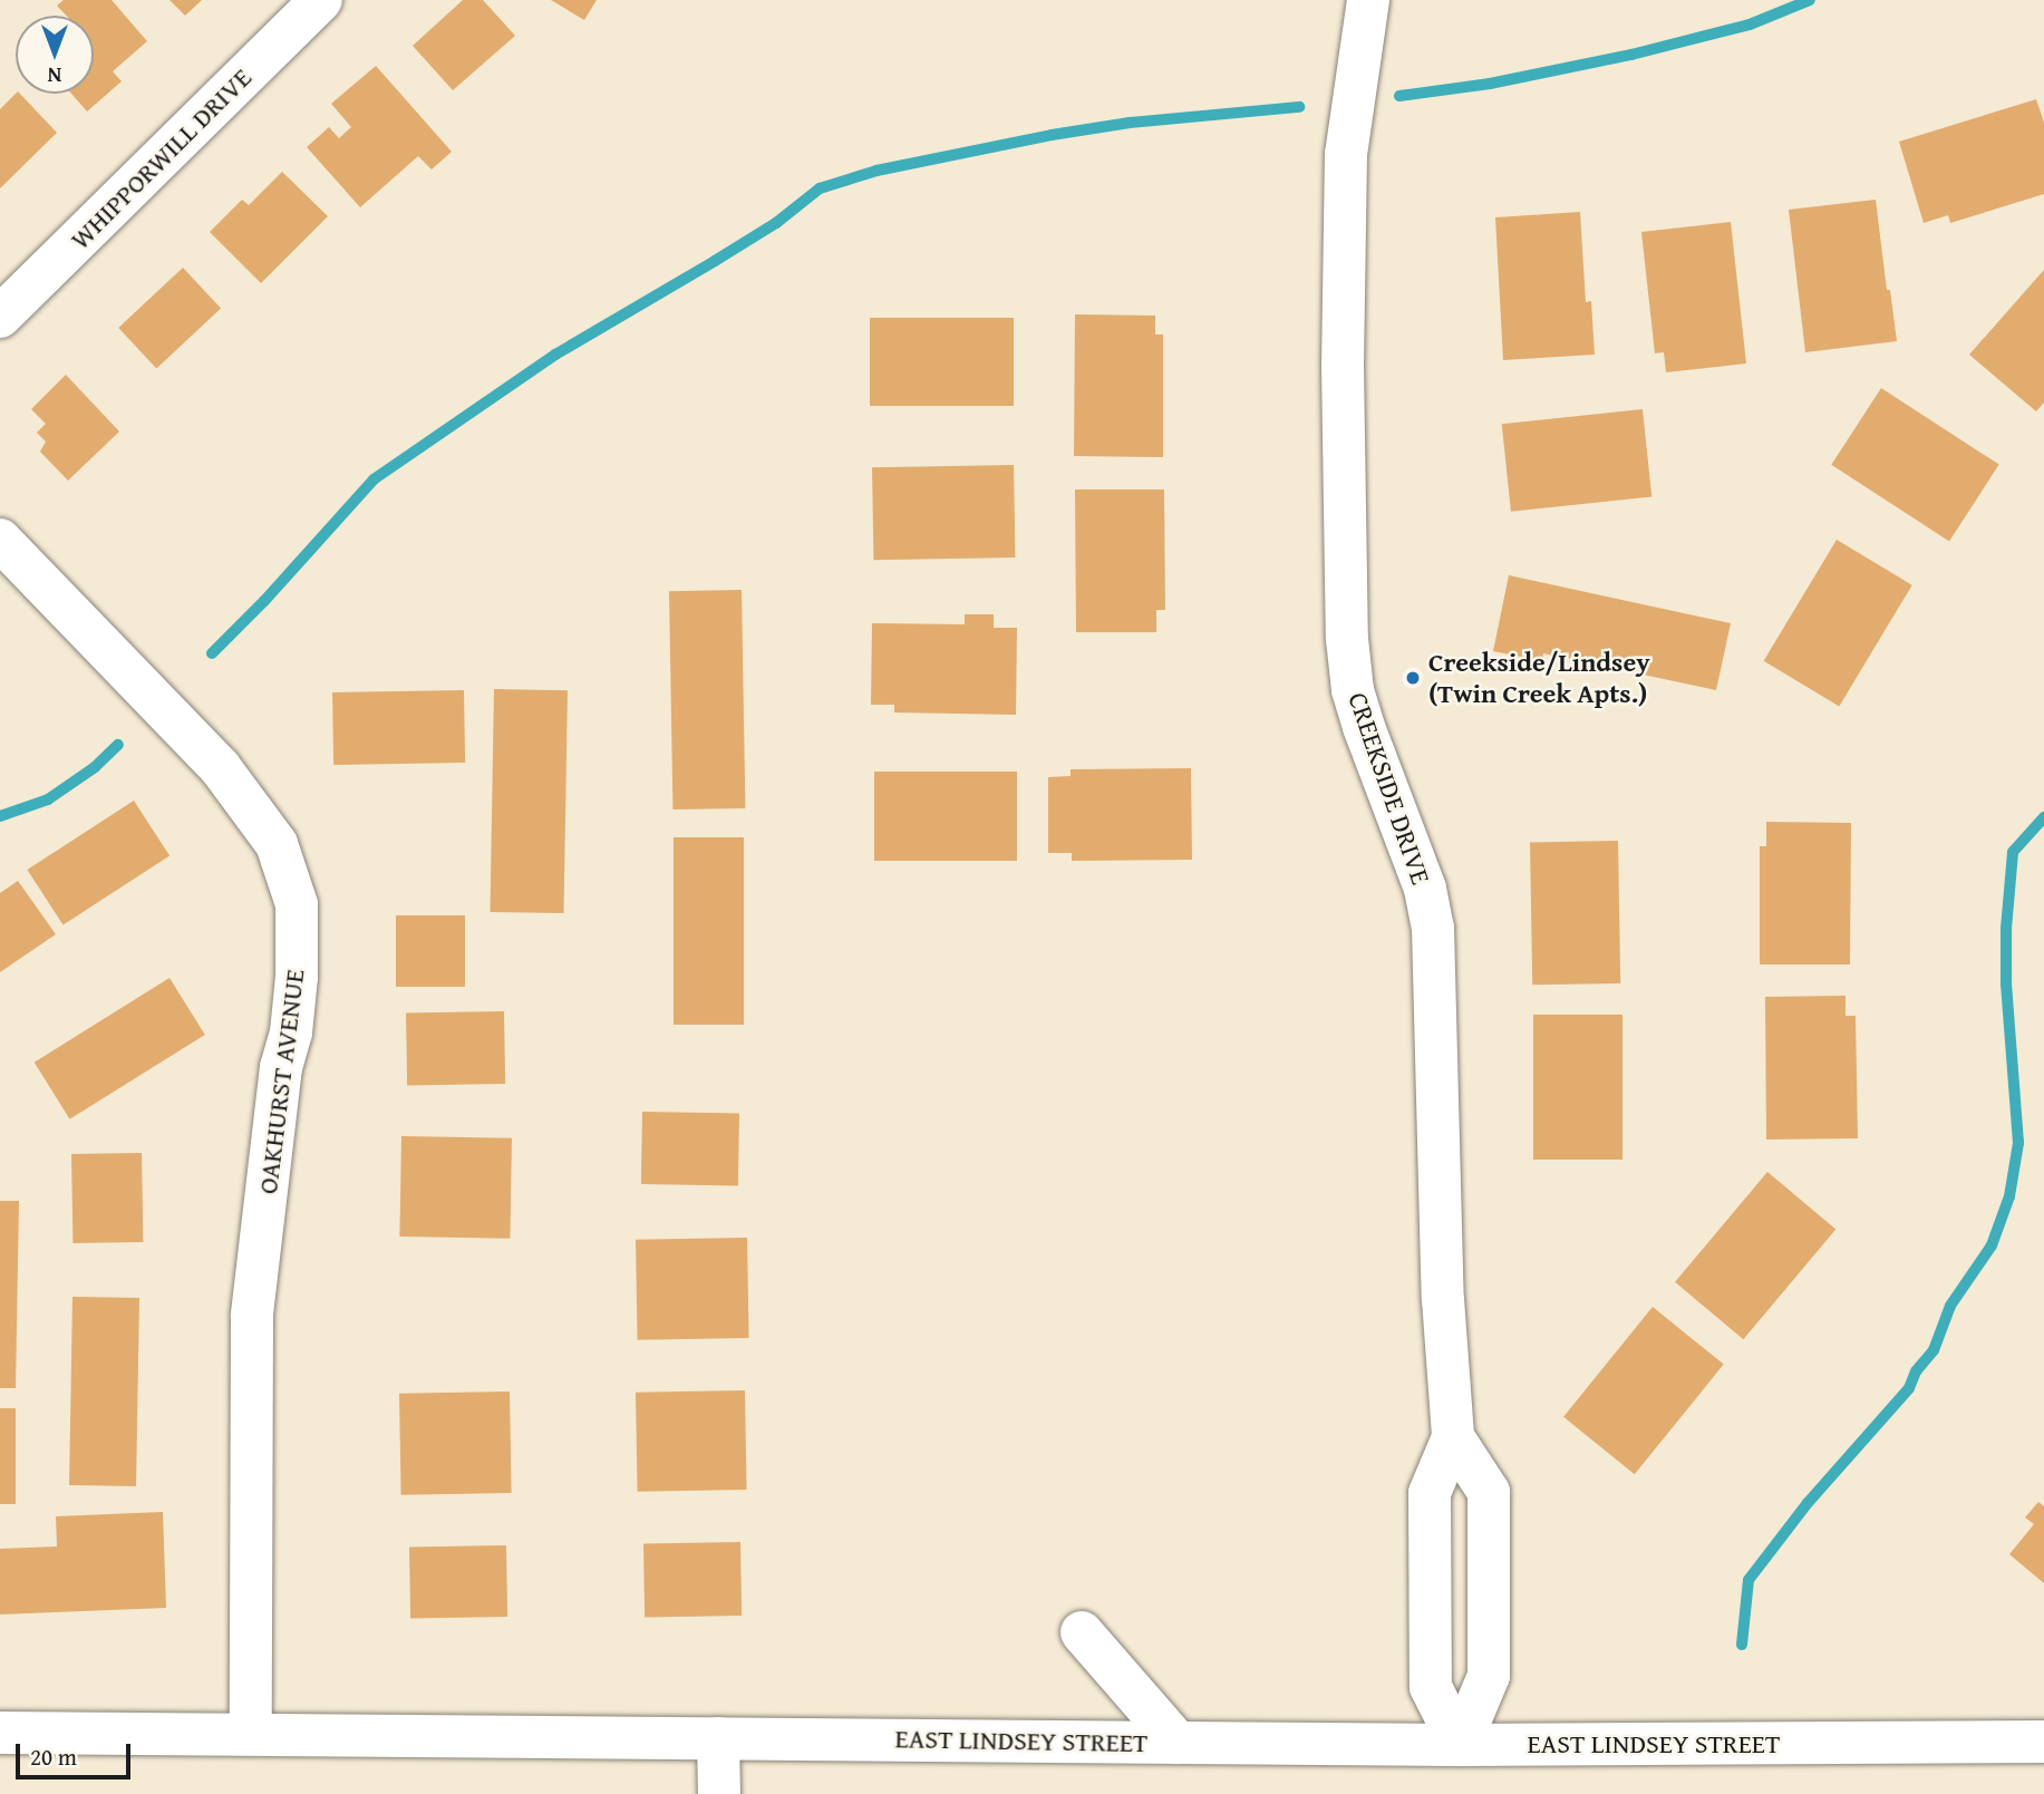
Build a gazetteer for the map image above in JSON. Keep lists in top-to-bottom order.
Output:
{
  "streets": {
    "street": [
      "WHIPPORWILL DRIVE",
      "CREEKSIDE DRIVE",
      "OAKHURST AVENUE",
      "EAST LINDSEY STREET"
    ]
  },
  "crossings": [
    ["CREEKSIDE DRIVE", "EAST LINDSEY STREET"],
    ["OAKHURST AVENUE", "EAST LINDSEY STREET"]
  ],
  "places": ["Creekside/Lindsey (Twin Creek Apts.)"],
  "scale_bar": "20 m",
  "north": "bottom"
}
